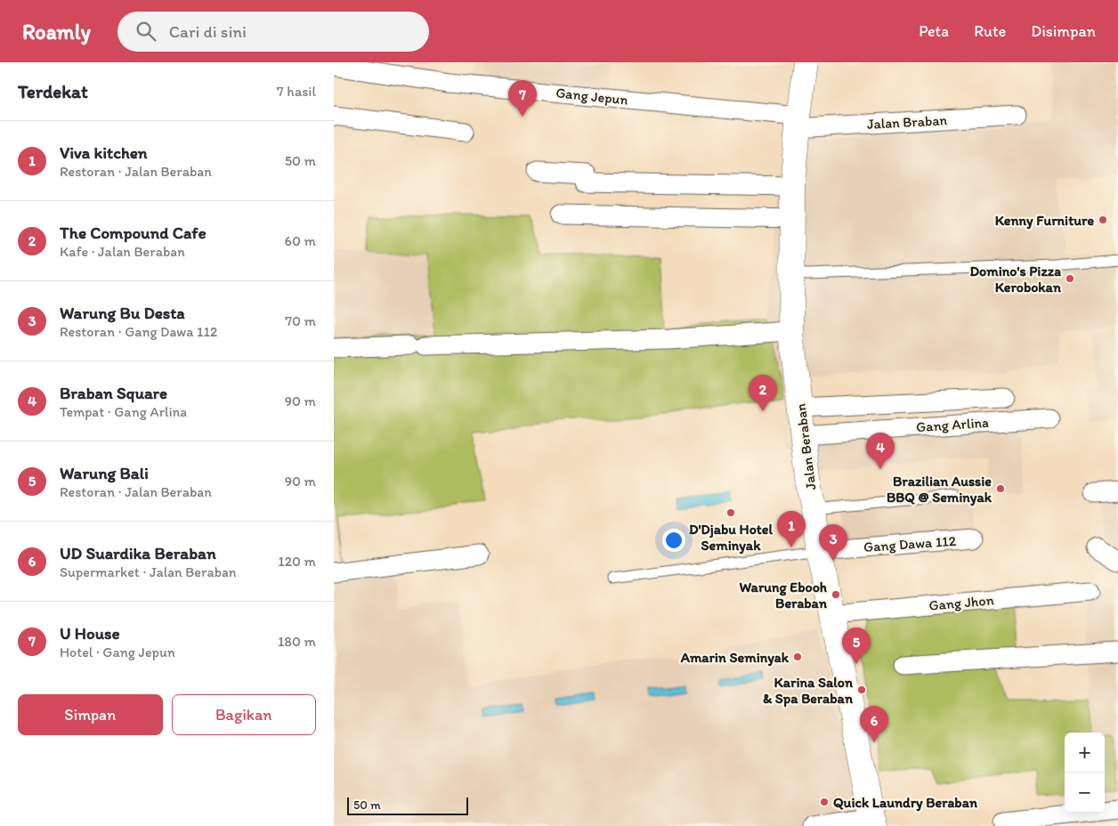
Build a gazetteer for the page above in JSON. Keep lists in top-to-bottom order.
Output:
{
  "streets": {
    "street": [
      "Gang Jepun",
      "Jalan Braban",
      "Gang Arlina",
      "Jalan Beraban",
      "Gang Dawa 112",
      "Gang Jhon"
    ]
  },
  "crossings": [
    ["Gang Jepun", "Jalan Braban"],
    ["Gang Jepun", "Jalan Beraban"],
    ["Jalan Braban", "Jalan Beraban"],
    ["Gang Arlina", "Jalan Beraban"],
    ["Jalan Beraban", "Gang Dawa 112"],
    ["Jalan Beraban", "Gang Jhon"]
  ],
  "places": [
    "Kenny Furniture",
    "Domino's Pizza Kerobokan",
    "Brazilian Aussie BBQ @ Seminyak",
    "D'Djabu Hotel Seminyak",
    "Warung Ebooh Beraban",
    "Amarin Seminyak",
    "Karina Salon & Spa Beraban",
    "Quick Laundry Beraban"
  ],
  "scale_bar": "50 m",
  "page": {
    "header": "Roamly",
    "search": "Cari di sini",
    "nav": ["Peta", "Rute", "Disimpan"],
    "heading": ["Terdekat", "7 hasil"],
    "pins": [
      "7",
      "2",
      "4",
      "1",
      "3",
      "5",
      "6"
    ],
    "list": [
      {
        "mark": "1",
        "name": "Viva kitchen",
        "note": "Restoran · Jalan Beraban",
        "value": "50 m"
      },
      {
        "mark": "2",
        "name": "The Compound Cafe",
        "note": "Kafe · Jalan Beraban",
        "value": "60 m"
      },
      {
        "mark": "3",
        "name": "Warung Bu Desta",
        "note": "Restoran · Gang Dawa 112",
        "value": "70 m"
      },
      {
        "mark": "4",
        "name": "Braban Square",
        "note": "Tempat · Gang Arlina",
        "value": "90 m"
      },
      {
        "mark": "5",
        "name": "Warung Bali",
        "note": "Restoran · Jalan Beraban",
        "value": "90 m"
      },
      {
        "mark": "6",
        "name": "UD Suardika Beraban",
        "note": "Supermarket · Jalan Beraban",
        "value": "120 m"
      },
      {
        "mark": "7",
        "name": "U House",
        "note": "Hotel · Gang Jepun",
        "value": "180 m"
      }
    ],
    "buttons": ["Simpan", "Bagikan"],
    "map_buttons": ["+", "−"],
    "scale": "50 m"
  }
}
